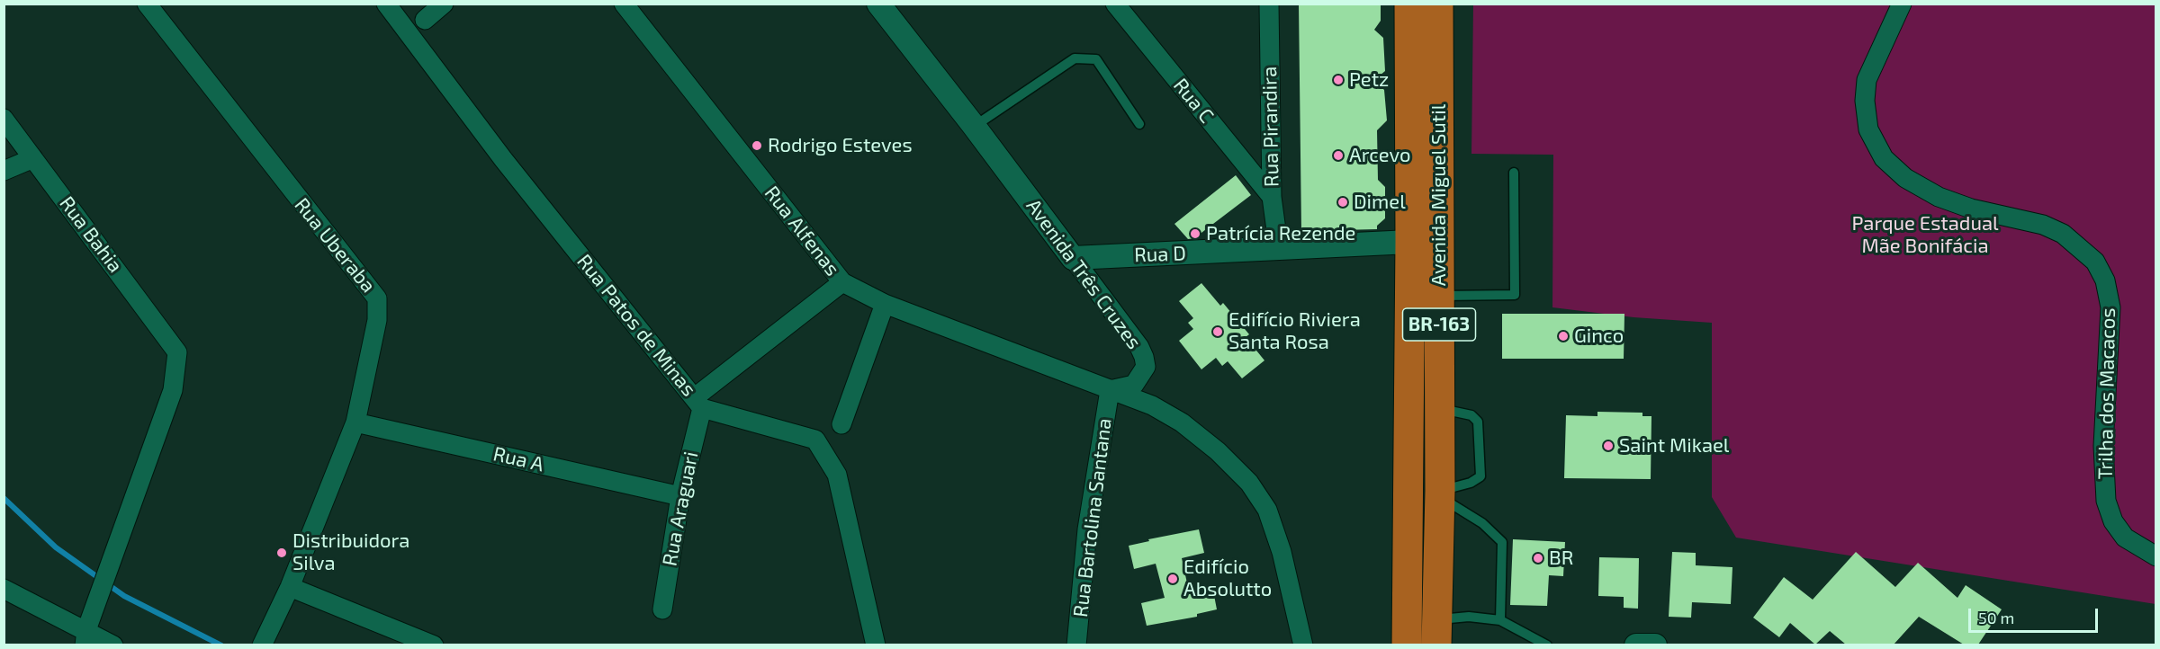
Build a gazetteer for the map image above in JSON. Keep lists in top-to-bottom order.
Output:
{
  "streets": {
    "highway": ["Avenida Miguel Sutil", "BR-163"],
    "street": [
      "Rua C",
      "Rua Pirandira",
      "Rua Alfenas",
      "Rua Bahia",
      "Rua Uberaba",
      "Rua D",
      "Avenida Três Cruzes",
      "Rua Patos de Minas",
      "Trilha dos Macacos",
      "Rua A",
      "Rua Araguari",
      "Rua Bartolina Santana"
    ]
  },
  "crossings": [
    ["Rua C", "Rua Pirandira"],
    ["Rua Pirandira", "Rua D"],
    ["Avenida Miguel Sutil", "Rua D"],
    ["Rua Alfenas", "Avenida Três Cruzes"],
    ["Rua Alfenas", "Rua Bartolina Santana"],
    ["Rua Uberaba", "Rua A"],
    ["Rua D", "Avenida Três Cruzes"],
    ["Avenida Três Cruzes", "Rua Bartolina Santana"],
    ["Rua Patos de Minas", "Rua Araguari"],
    ["Rua A", "Rua Araguari"]
  ],
  "parks": ["Parque Estadual Mãe Bonifácia"],
  "places": [
    "Petz",
    "Rodrigo Esteves",
    "Arcevo",
    "Dimel",
    "Patrícia Rezende",
    "Edifício Riviera Santa Rosa",
    "Ginco",
    "Saint Mikael",
    "Distribuidora Silva",
    "BR",
    "Edifício Absolutto"
  ],
  "scale_bar": "50 m"
}
